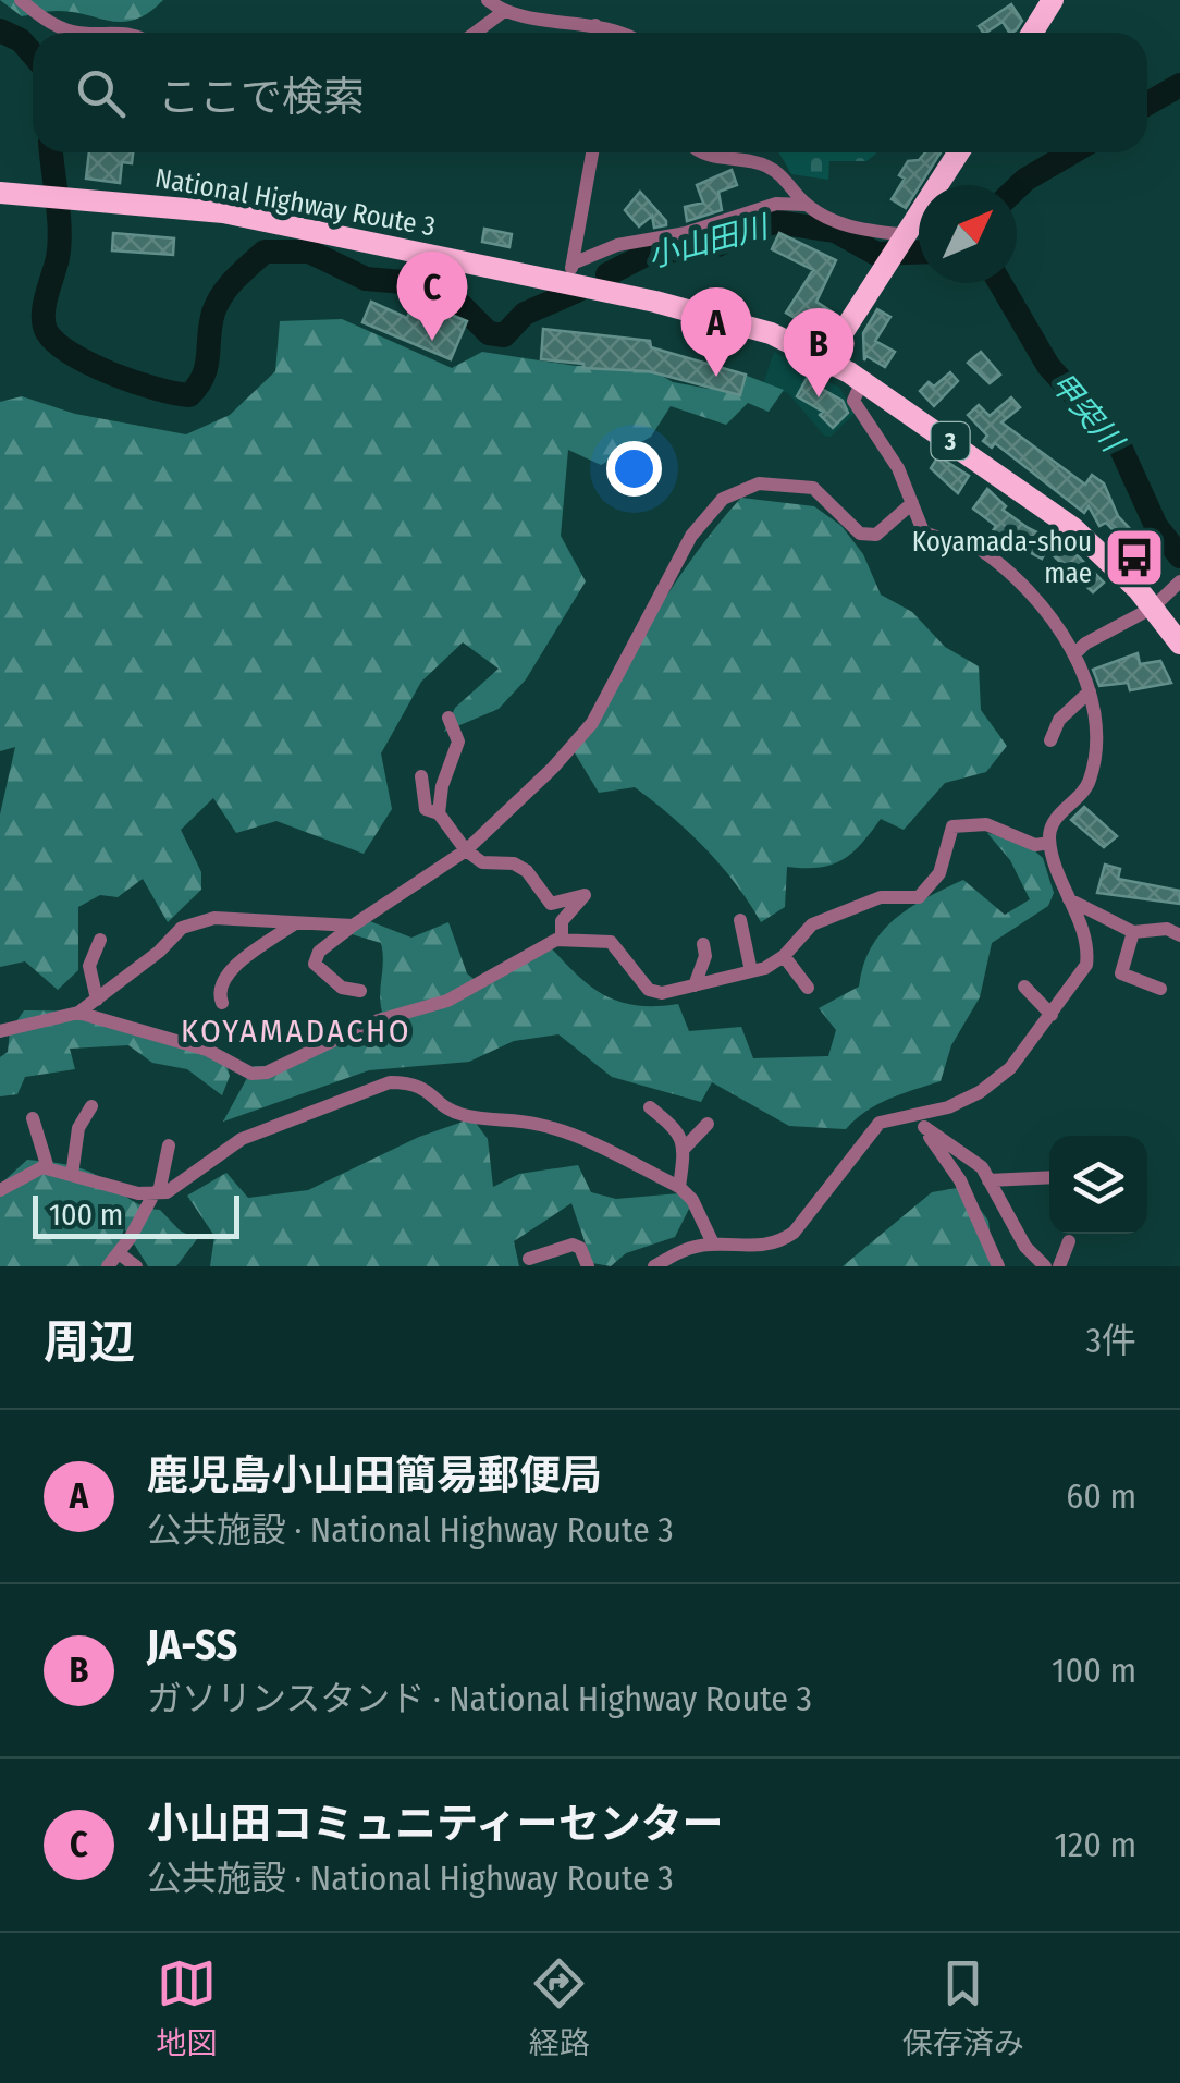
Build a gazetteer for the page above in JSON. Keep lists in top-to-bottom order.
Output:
{
  "streets": {
    "highway": ["National Highway Route 3", "3"]
  },
  "districts": ["KOYAMADACHO"],
  "water": ["小山田川", "甲突川"],
  "places": {
    "bus stop": ["Koyamada-shou mae"]
  },
  "scale_bar": "100 m",
  "north": "top right",
  "page": {
    "search": "ここで検索",
    "pins": ["C", "A", "B"],
    "scale": "100 m",
    "heading": ["周辺", "3件"],
    "list": [
      {
        "mark": "A",
        "name": "鹿児島小山田簡易郵便局",
        "note": "公共施設 · National Highway Route 3",
        "value": "60 m"
      },
      {
        "mark": "B",
        "name": "JA-SS",
        "note": "ガソリンスタンド · National Highway Route 3",
        "value": "100 m"
      },
      {
        "mark": "C",
        "name": "小山田コミュニティーセンター",
        "note": "公共施設 · National Highway Route 3",
        "value": "120 m"
      }
    ],
    "nav": ["地図", "経路", "保存済み"]
  }
}
